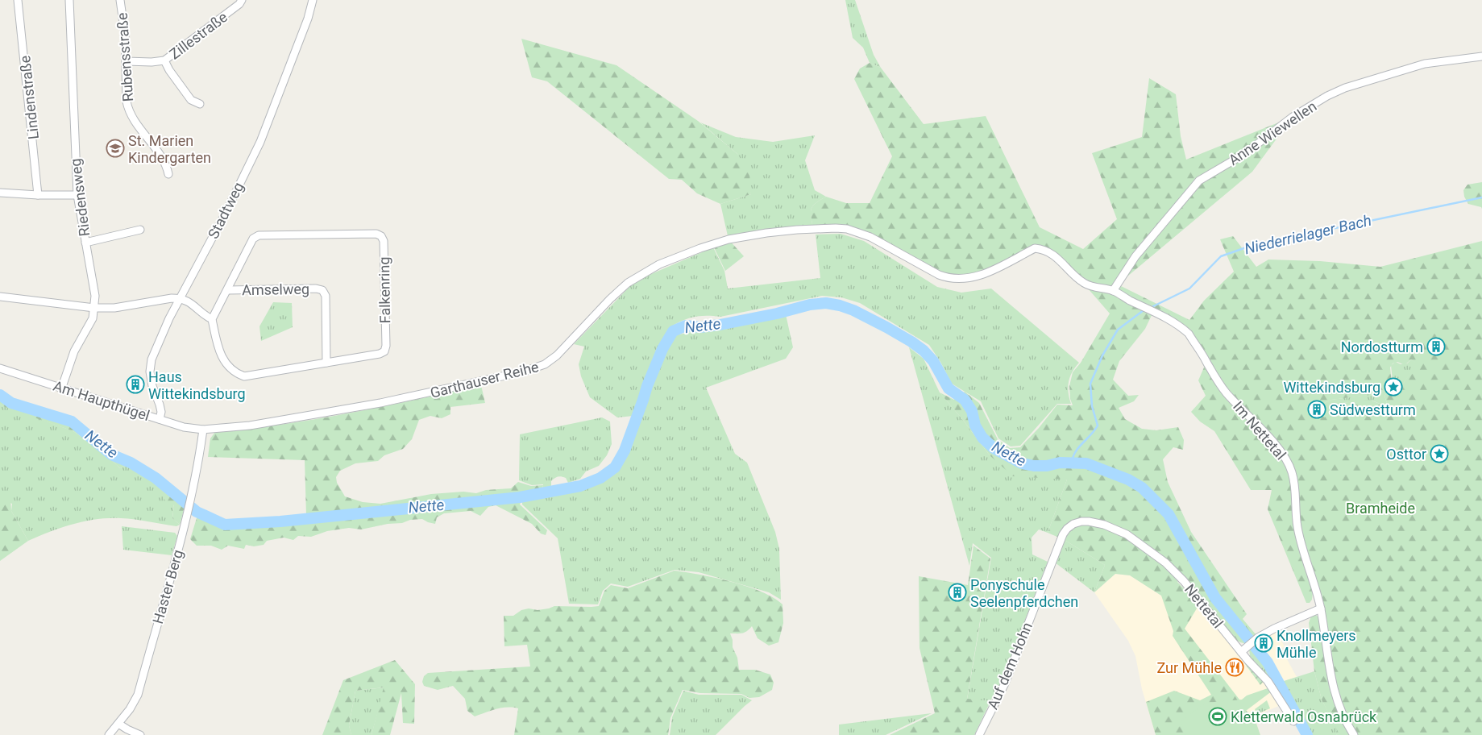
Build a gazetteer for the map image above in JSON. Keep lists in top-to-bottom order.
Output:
{
  "streets": {
    "street": [
      "Zillestraße",
      "Rubensstraße",
      "Lindenstraße",
      "Anne Wiewellen",
      "Riedensweg",
      "Stadtweg",
      "Amselweg",
      "Falkenring",
      "Garthauser Reihe",
      "Am Haupthügel",
      "Im Nettetal",
      "Haster Berg",
      "Nettetal",
      "Auf dem Hohn"
    ]
  },
  "crossings": [
    ["Zillestraße", "Rubensstraße"],
    ["Anne Wiewellen", "Garthauser Reihe"],
    ["Riedensweg", "Am Haupthügel"],
    ["Stadtweg", "Am Haupthügel"],
    ["Amselweg", "Falkenring"],
    ["Garthauser Reihe", "Am Haupthügel"],
    ["Garthauser Reihe", "Im Nettetal"],
    ["Garthauser Reihe", "Haster Berg"],
    ["Am Haupthügel", "Haster Berg"],
    ["Nettetal", "Auf dem Hohn"]
  ],
  "water": ["Niederrielager Bach", "Nette"],
  "parks": ["Bramheide"],
  "places": {
    "school or university": ["St. Marien Kindergarten"],
    "building": [
      "Nordostturm",
      "Haus Wittekindsburg",
      "Südwestturm",
      "Ponyschule Seelenpferdchen",
      "Knollmeyers Mühle"
    ],
    "place": ["Wittekindsburg", "Osttor"],
    "restaurant": ["Zur Mühle"],
    "sports": ["Kletterwald Osnabrück"]
  }
}
